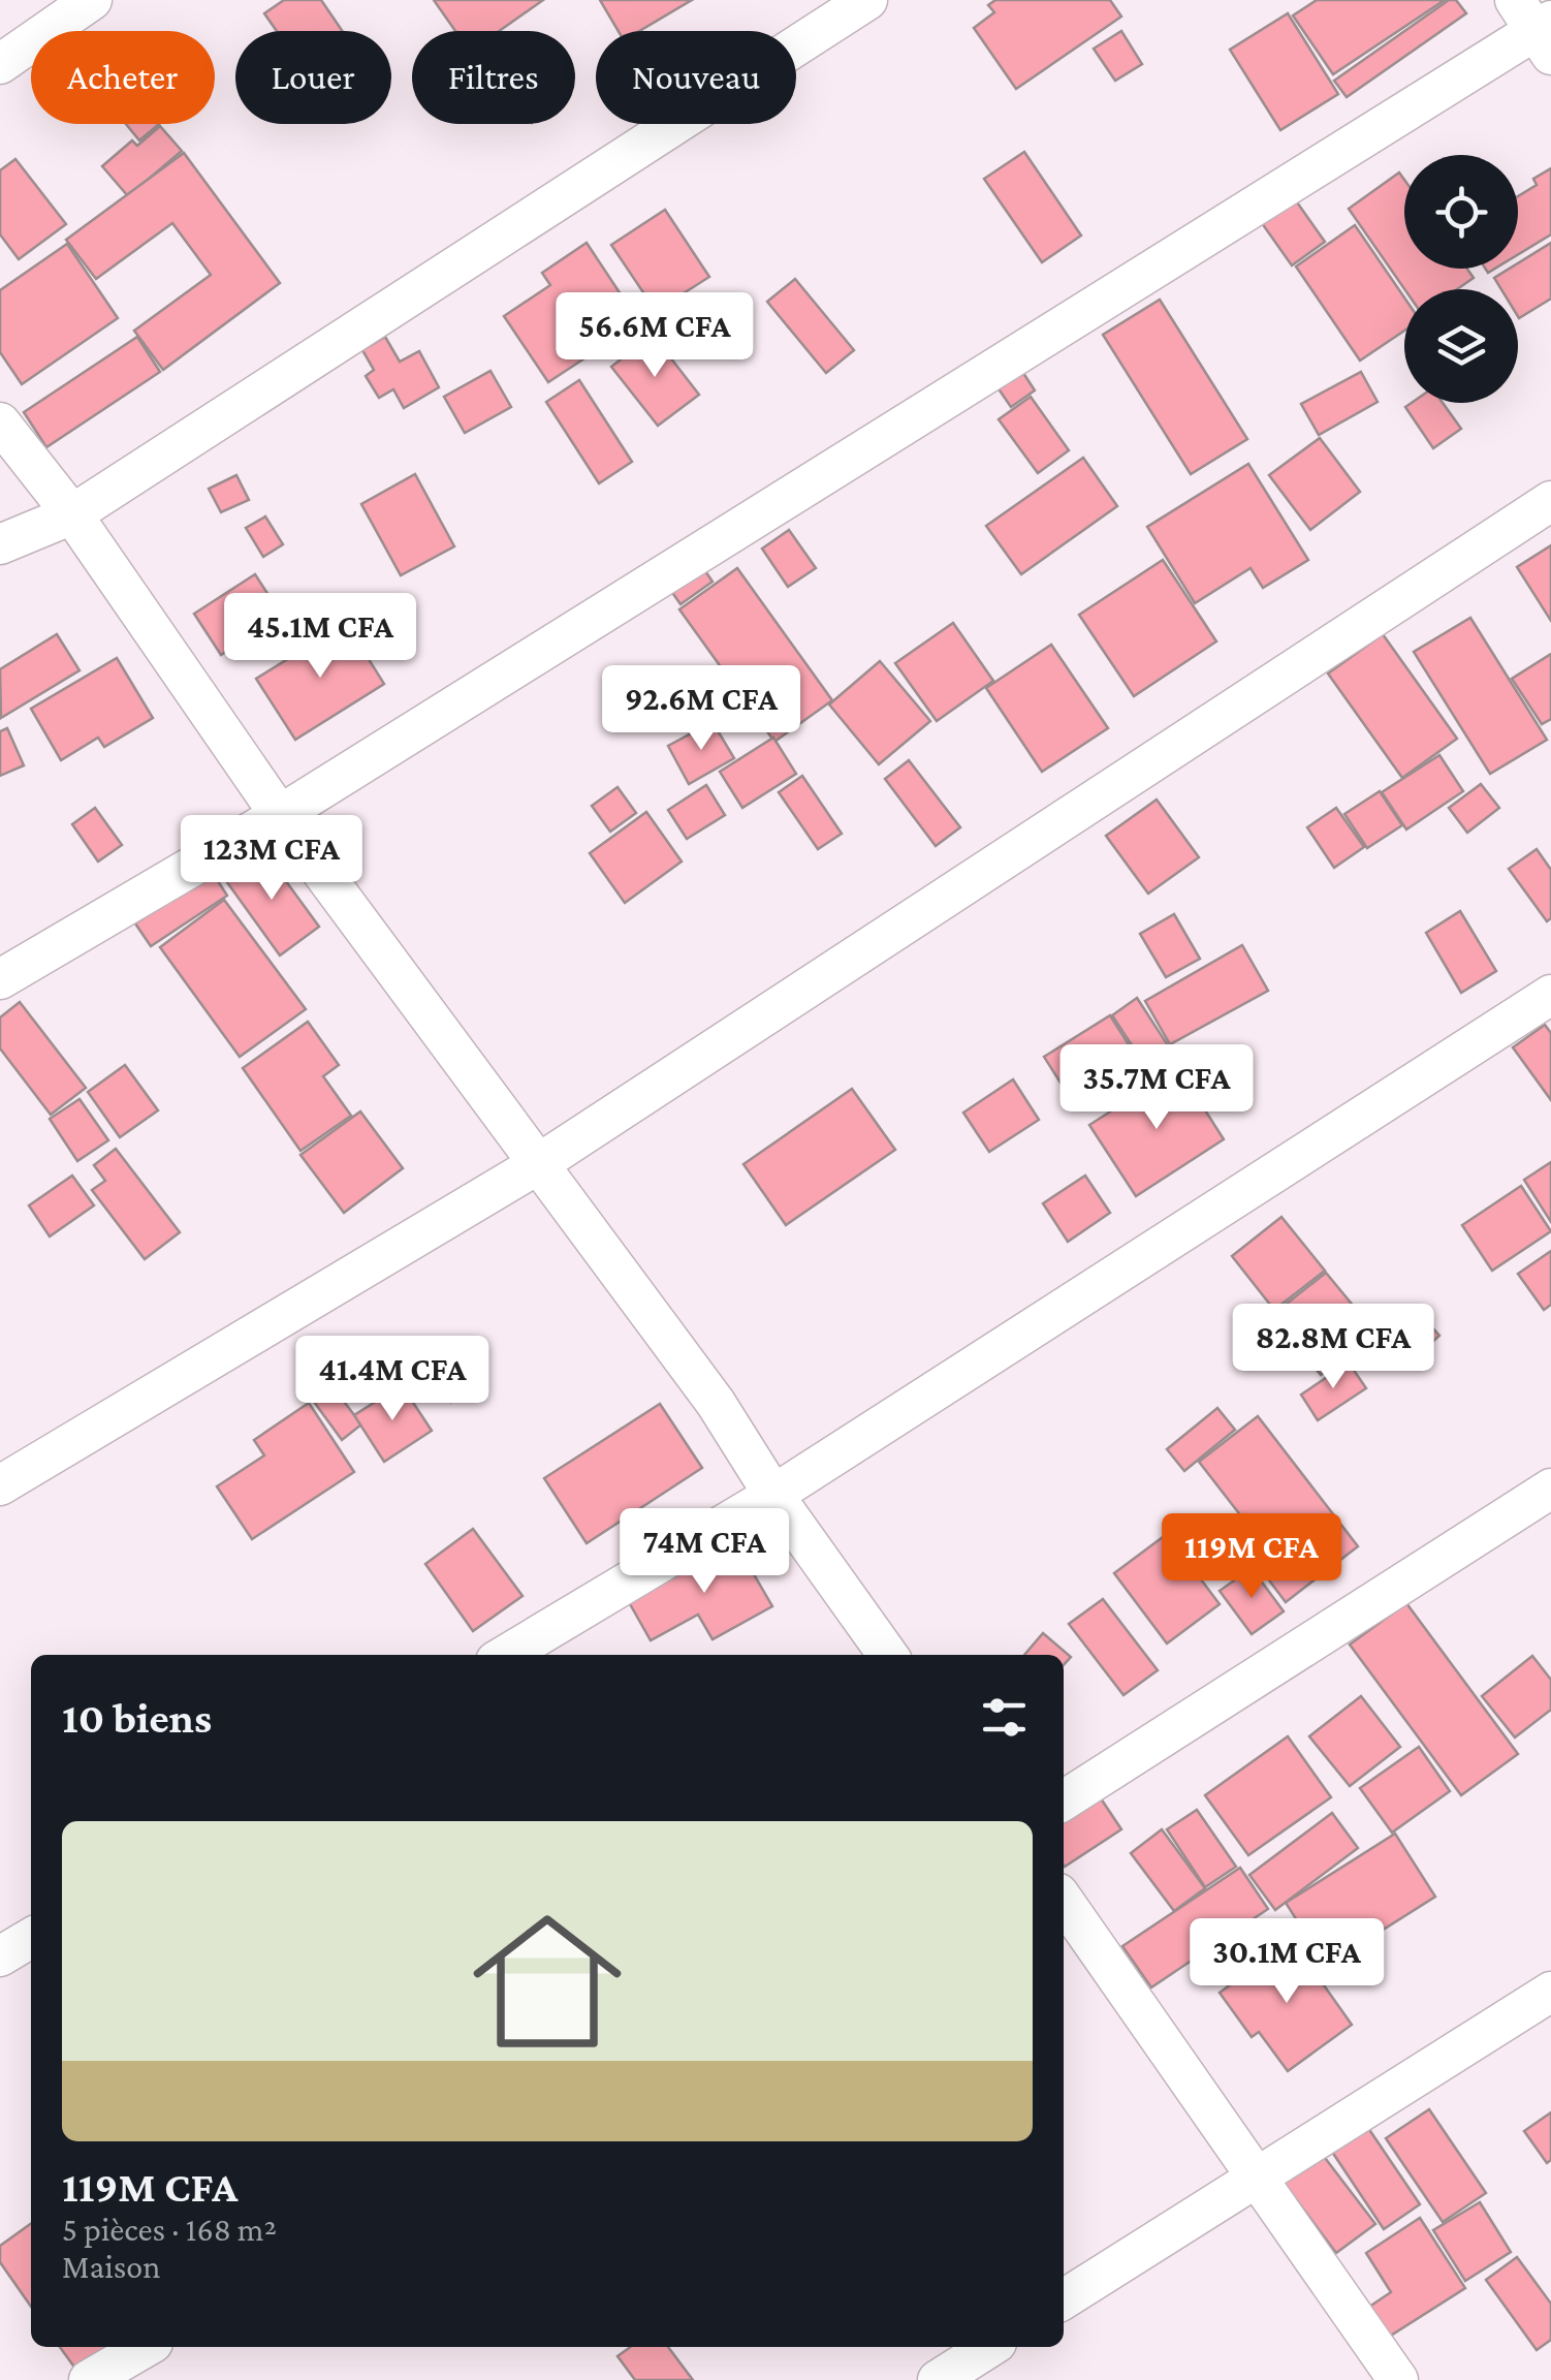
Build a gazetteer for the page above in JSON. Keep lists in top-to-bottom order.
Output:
{
  "page": {
    "chip": [
      "Acheter",
      "Louer",
      "Filtres",
      "Nouveau"
    ],
    "price": [
      "56.6M CFA",
      "45.1M CFA",
      "92.6M CFA",
      "123M CFA",
      "35.7M CFA",
      "82.8M CFA",
      "41.4M CFA",
      "74M CFA",
      "119M CFA",
      "30.1M CFA"
    ],
    "heading": "10 biens",
    "list": [
      {
        "name": "119M CFA",
        "note": "5 pièces · 168 m² · Maison"
      }
    ]
  }
}
